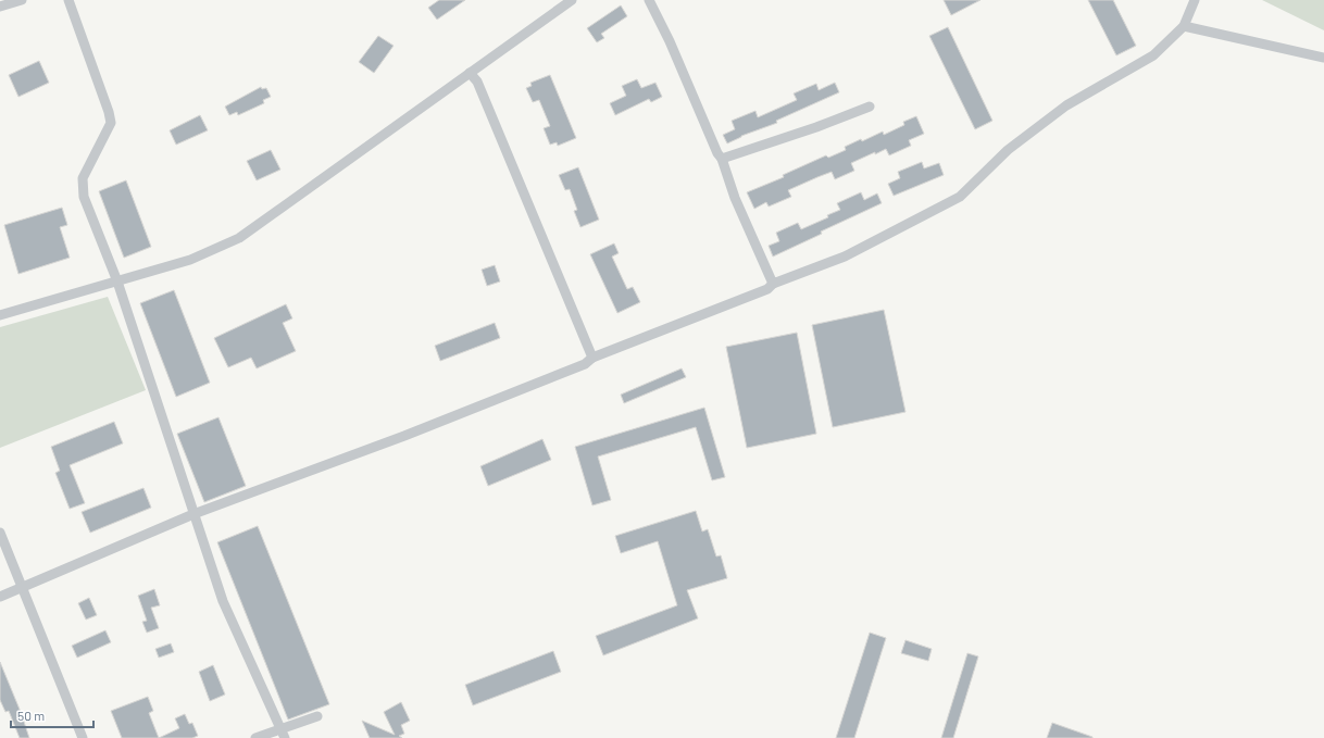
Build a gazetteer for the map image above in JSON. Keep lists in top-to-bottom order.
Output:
{
  "scale_bar": "50 m"
}
